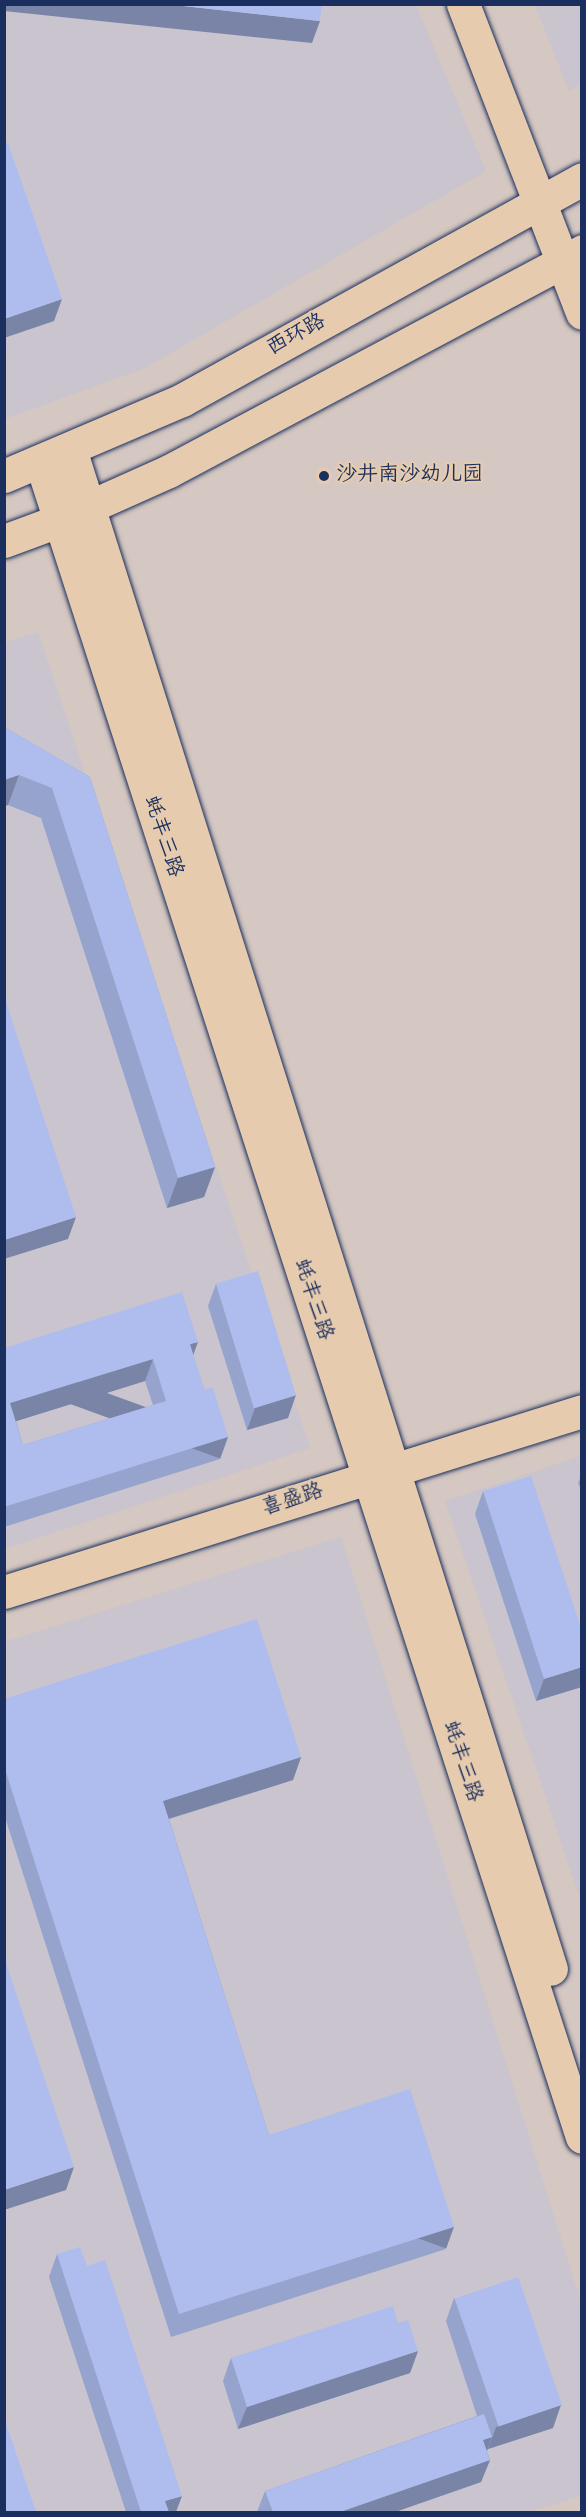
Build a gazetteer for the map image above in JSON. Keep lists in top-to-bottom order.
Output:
{
  "streets": {
    "street": ["西环路", "蚝丰三路", "喜盛路"]
  },
  "crossings": [
    ["西环路", "蚝丰三路"],
    ["蚝丰三路", "喜盛路"]
  ],
  "places": ["沙井南沙幼儿园"]
}
